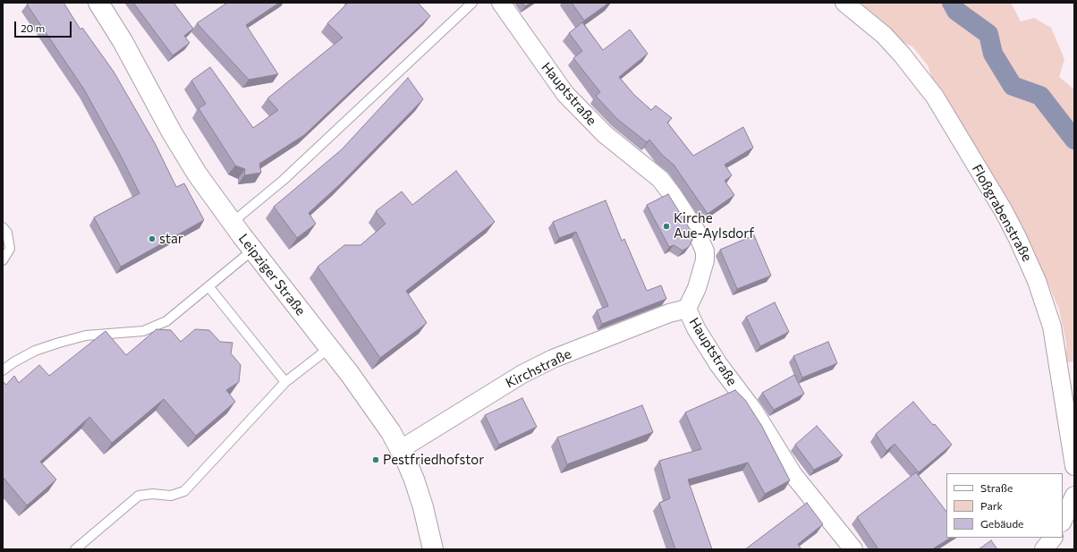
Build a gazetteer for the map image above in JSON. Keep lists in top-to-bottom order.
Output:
{
  "streets": {
    "street": [
      "Hauptstraße",
      "Floßgrabenstraße",
      "Leipziger Straße",
      "Kirchstraße"
    ]
  },
  "crossings": [
    ["Hauptstraße", "Kirchstraße"],
    ["Leipziger Straße", "Kirchstraße"]
  ],
  "places": ["Kirche Aue-Aylsdorf", "star", "Pestfriedhofstor"],
  "legend": ["Straße", "Park", "Gebäude"],
  "scale_bar": "20 m"
}
